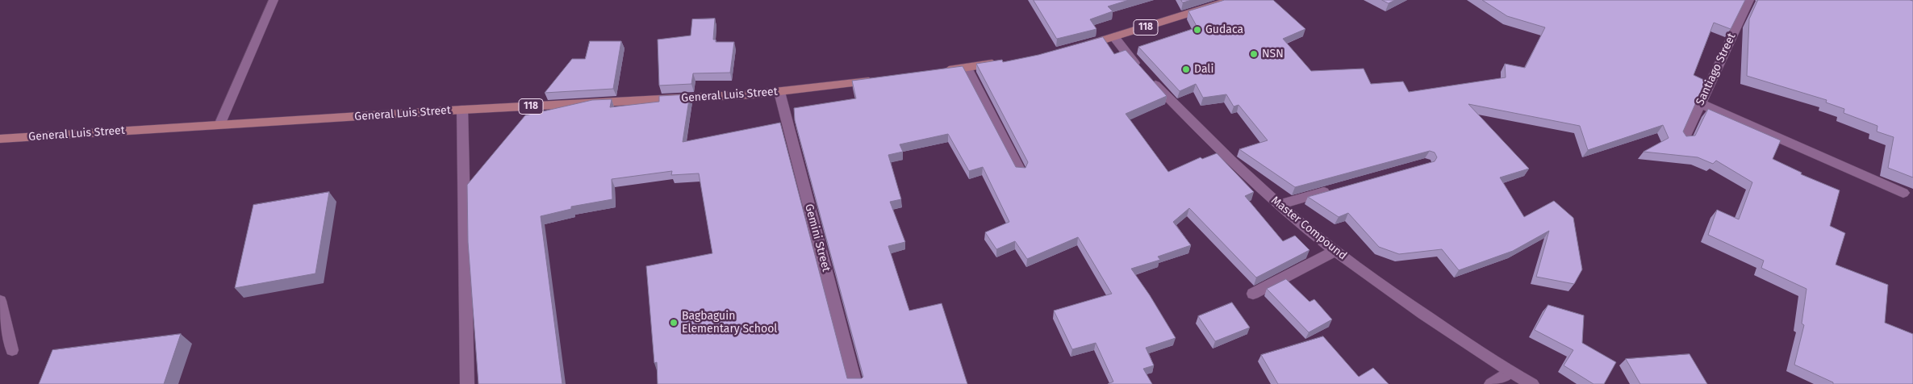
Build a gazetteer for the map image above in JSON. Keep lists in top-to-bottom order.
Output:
{
  "streets": {
    "main road": ["118", "General Luis Street"],
    "street": ["Santiago Street", "Master Compound", "Gemini Street"]
  },
  "crossings": [
    ["118", "Master Compound"],
    ["General Luis Street", "Gemini Street"]
  ],
  "places": [
    "Gudaca",
    "NSN",
    "Dali",
    "Bagbaguin Elementary School"
  ]
}
